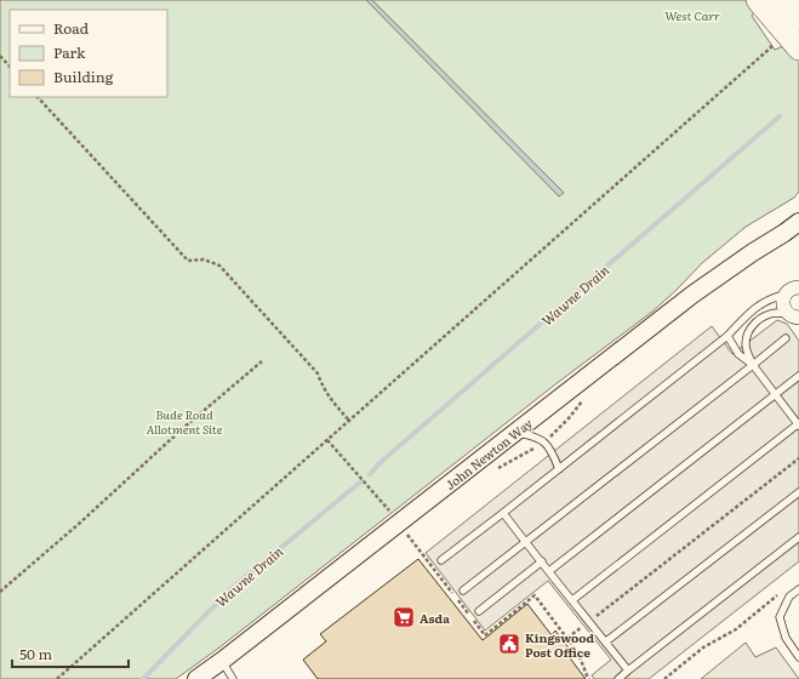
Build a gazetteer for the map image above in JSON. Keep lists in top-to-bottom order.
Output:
{
  "streets": {
    "street": ["John Newton Way"]
  },
  "water": ["Wawne Drain"],
  "parks": ["West Carr", "Bude Road Allotment Site"],
  "places": {
    "supermarket": ["Asda"],
    "public building": ["Kingswood Post Office"]
  },
  "legend": ["Road", "Park", "Building"],
  "scale_bar": "50 m"
}
